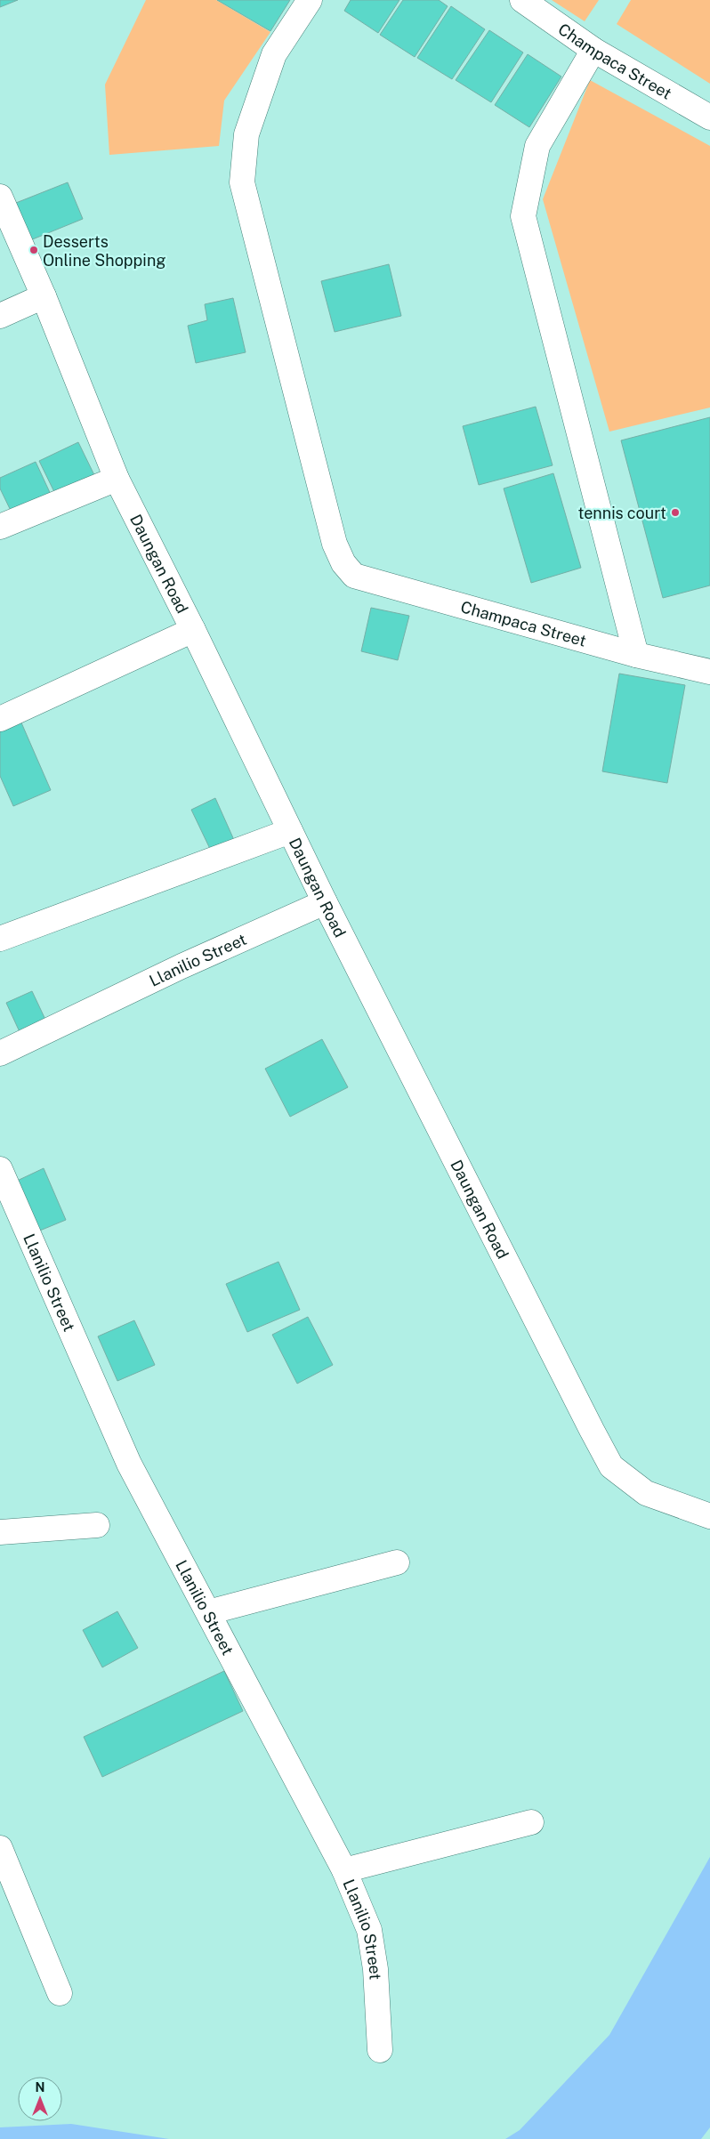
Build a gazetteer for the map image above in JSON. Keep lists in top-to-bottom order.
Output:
{
  "streets": {
    "street": ["Champaca Street", "Daungan Road", "Llanilio Street"]
  },
  "crossings": [
    ["Daungan Road", "Llanilio Street"]
  ],
  "places": ["Desserts Online Shopping", "tennis court"],
  "north": "top"
}
